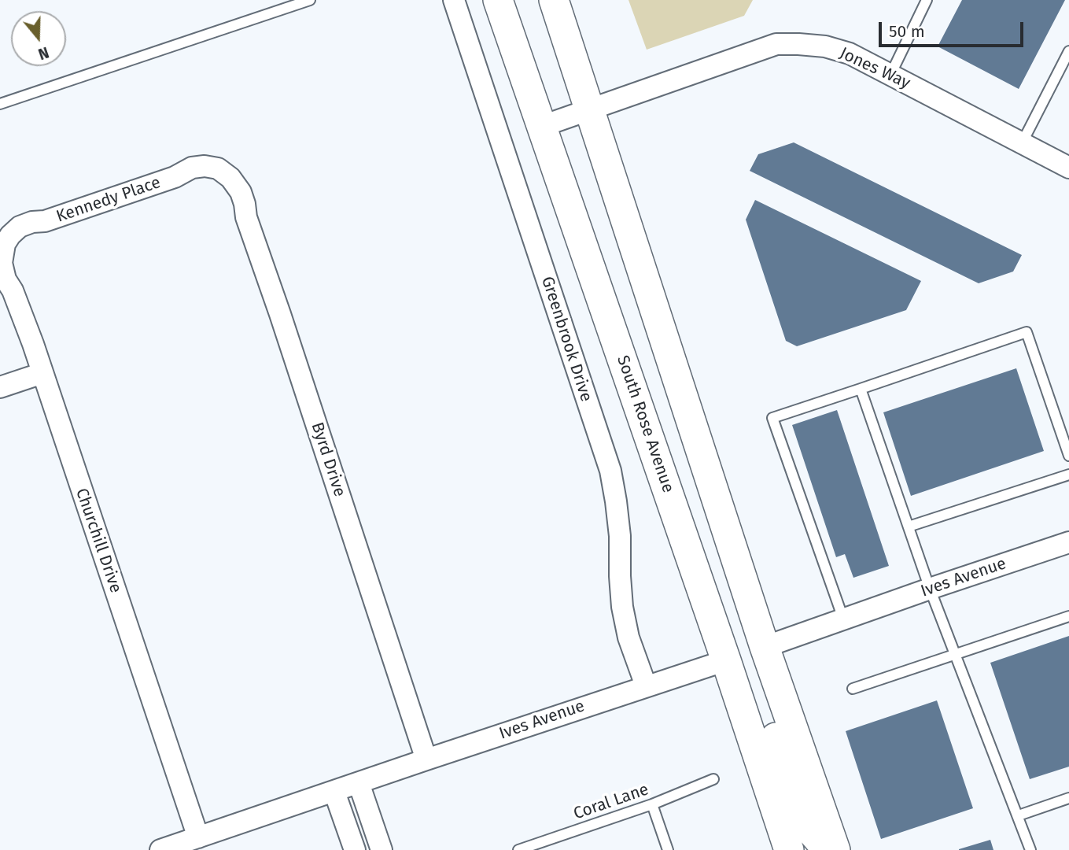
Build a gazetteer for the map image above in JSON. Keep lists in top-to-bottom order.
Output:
{
  "streets": {
    "main road": ["South Rose Avenue"],
    "street": [
      "Jones Way",
      "Kennedy Place",
      "Greenbrook Drive",
      "Byrd Drive",
      "Churchill Drive",
      "Ives Avenue"
    ],
    "lane": ["Coral Lane"]
  },
  "crossings": [
    ["Jones Way", "South Rose Avenue"],
    ["Kennedy Place", "Byrd Drive"],
    ["Kennedy Place", "Churchill Drive"],
    ["Greenbrook Drive", "Ives Avenue"],
    ["South Rose Avenue", "Ives Avenue"],
    ["Byrd Drive", "Ives Avenue"],
    ["Churchill Drive", "Ives Avenue"]
  ],
  "scale_bar": "50 m",
  "north": "bottom"
}
